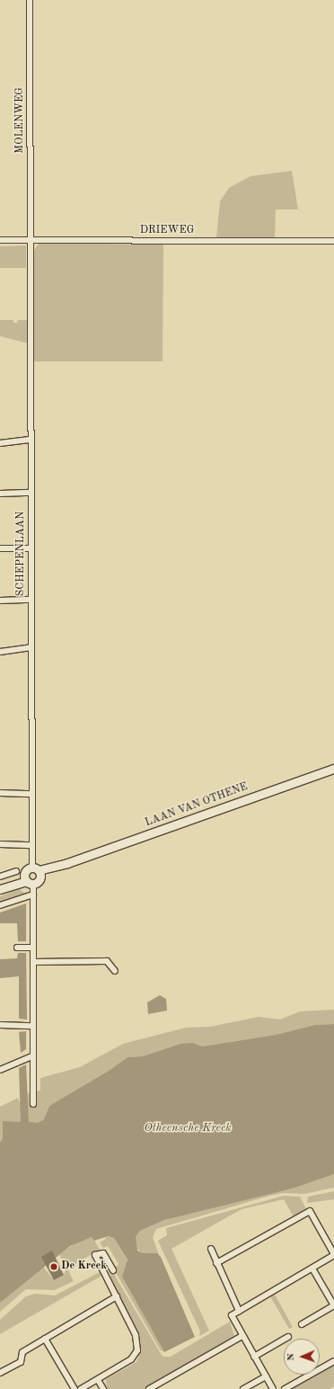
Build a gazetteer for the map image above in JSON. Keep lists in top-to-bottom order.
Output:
{
  "streets": {
    "street": [
      "MOLENWEG",
      "DRIEWEG",
      "SCHEPENLAAN",
      "LAAN VAN OTHENE"
    ]
  },
  "crossings": [
    ["MOLENWEG", "DRIEWEG"],
    ["MOLENWEG", "SCHEPENLAAN"],
    ["DRIEWEG", "SCHEPENLAAN"],
    ["SCHEPENLAAN", "LAAN VAN OTHENE"]
  ],
  "water": ["Otheensche Kreek"],
  "places": ["De Kreek"],
  "north": "left"
}
